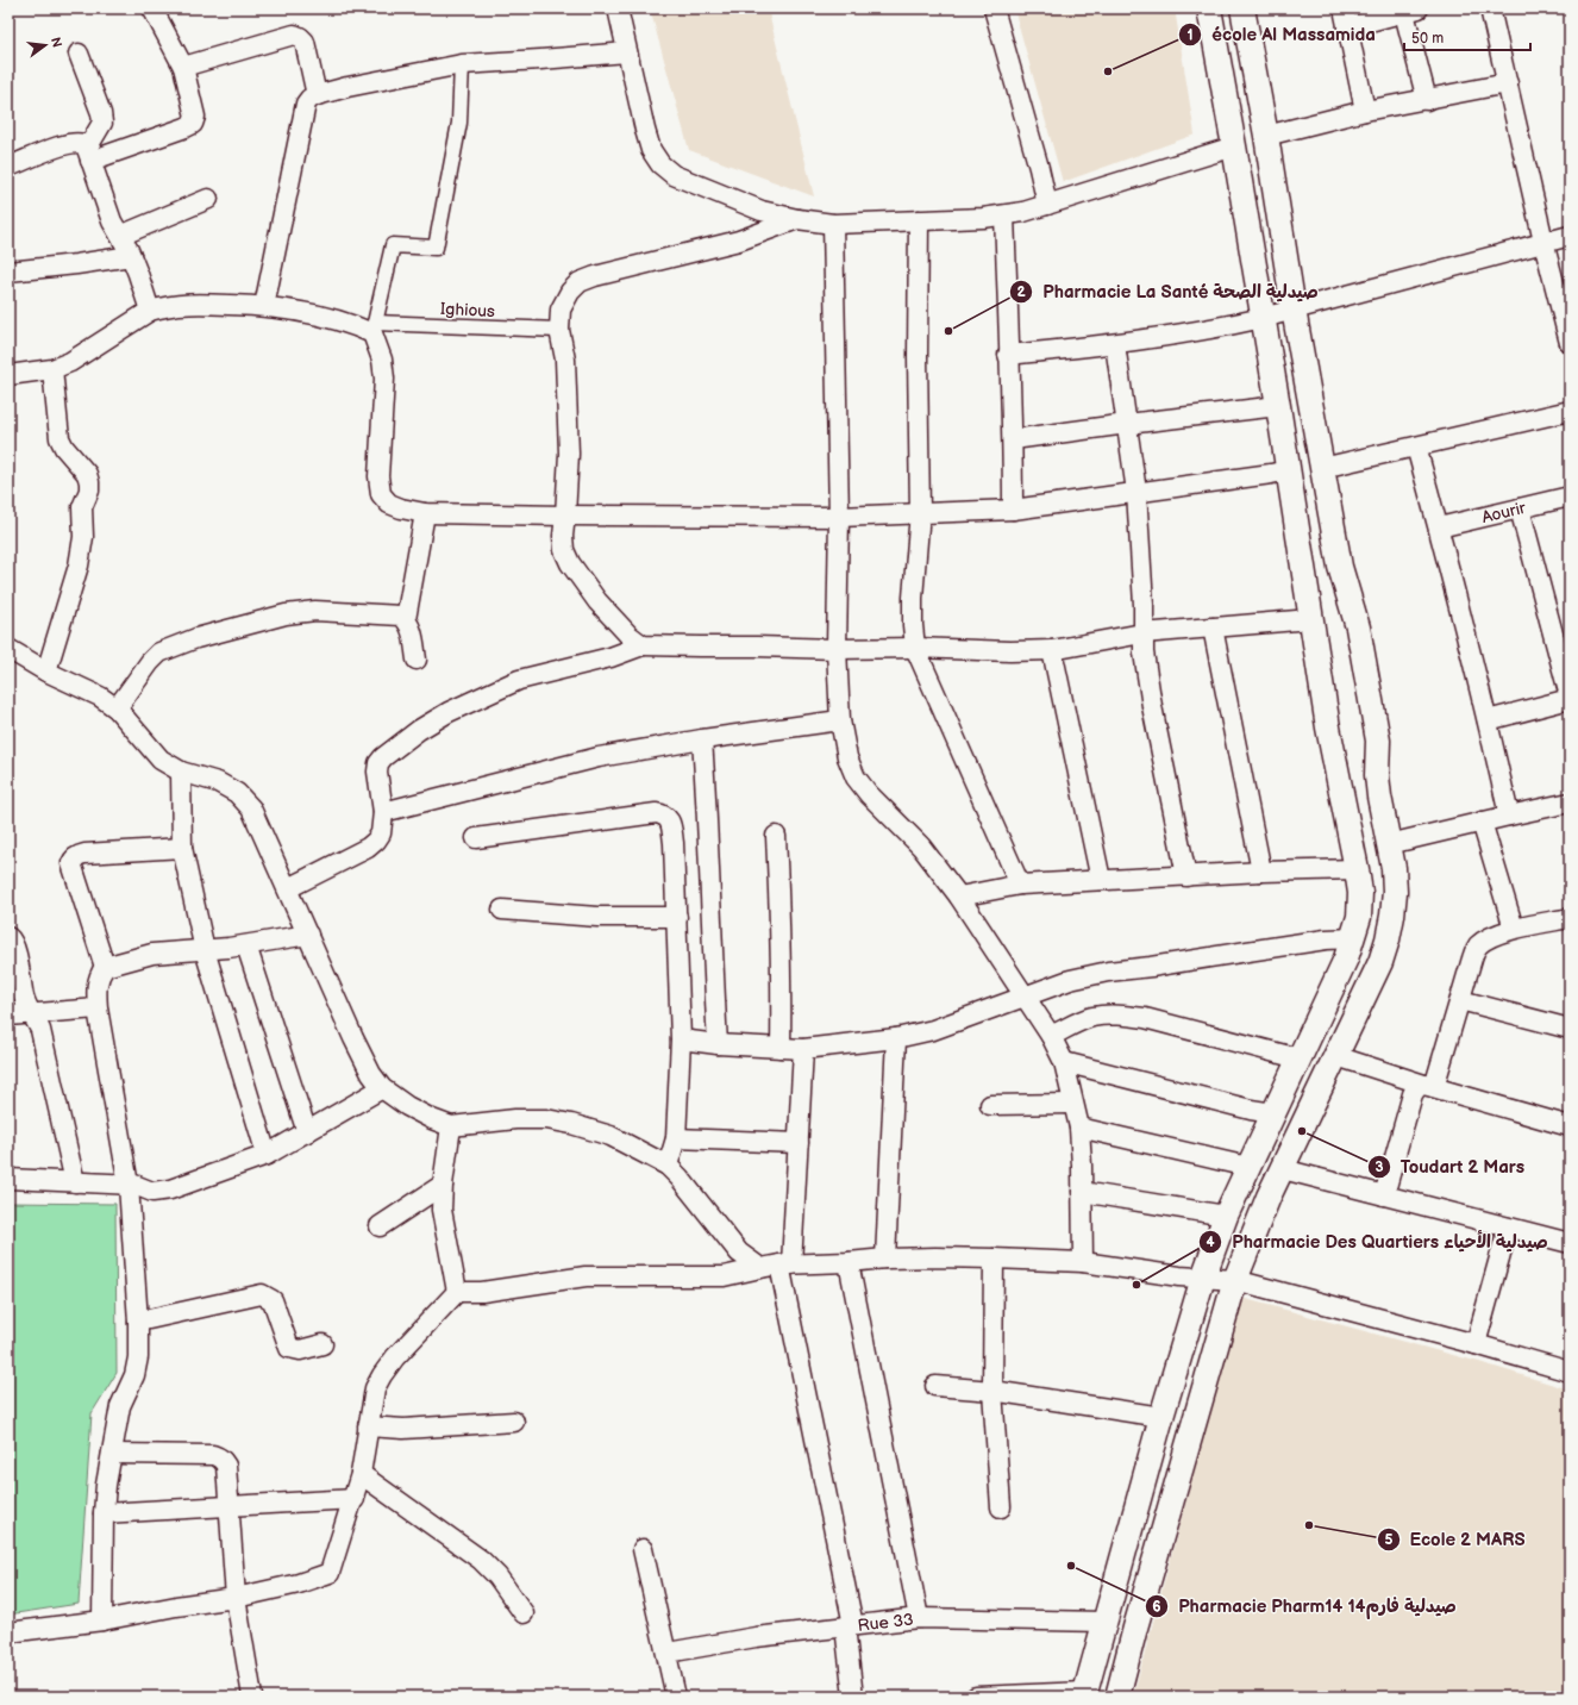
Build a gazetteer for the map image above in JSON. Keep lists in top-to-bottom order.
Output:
{
  "streets": {
    "street": ["Ighious", "Aourir", "Rue 33"]
  },
  "places": [
    "école Al Massamida",
    "Pharmacie La Santé صيدلية الصحة",
    "Toudart 2 Mars",
    "Pharmacie Des Quartiers صيدلية الأحياء",
    "Ecole 2 MARS",
    "Pharmacie Pharm14 صيدلية فارم14"
  ],
  "scale_bar": "50 m",
  "north": "right"
}
